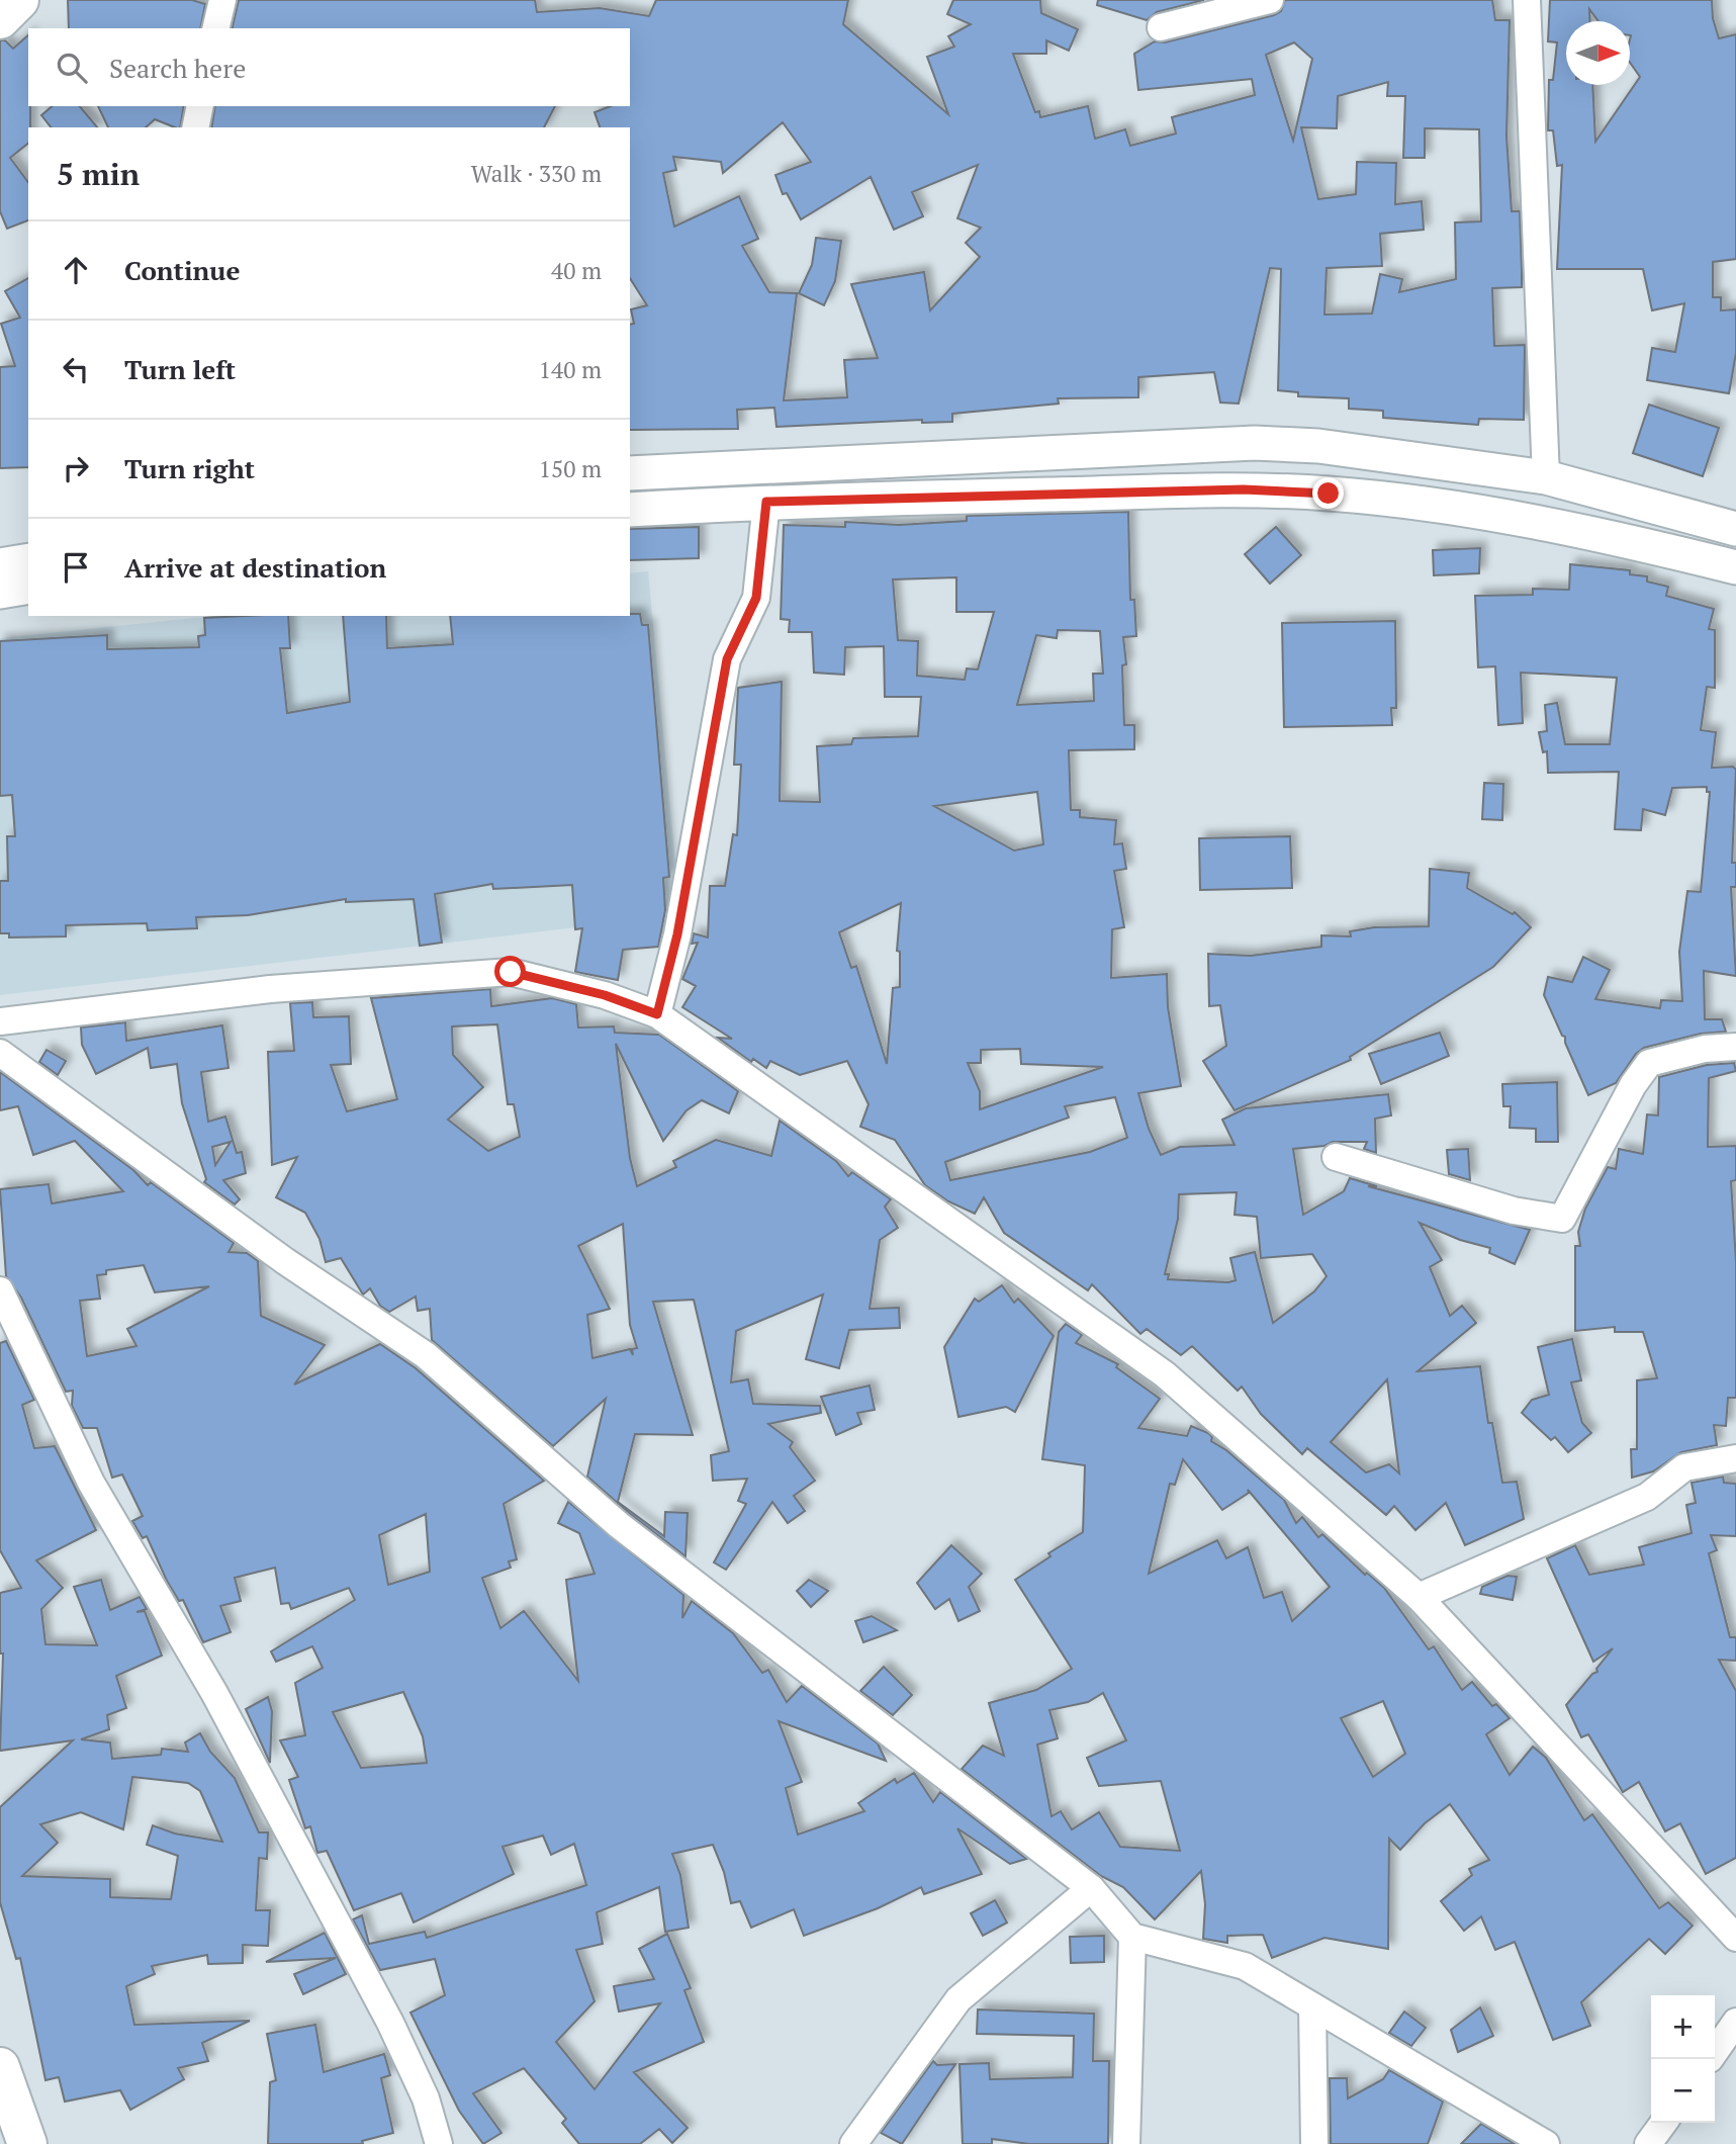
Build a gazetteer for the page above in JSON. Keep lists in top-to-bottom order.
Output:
{
  "north": "right",
  "page": {
    "search": "Search here",
    "heading": ["5 min", "Walk · 330 m"],
    "list": [
      ["Continue", "40 m"],
      ["Turn left", "140 m"],
      ["Turn right", "150 m"],
      "Arrive at destination"
    ],
    "map_buttons": ["+", "−"]
  }
}
